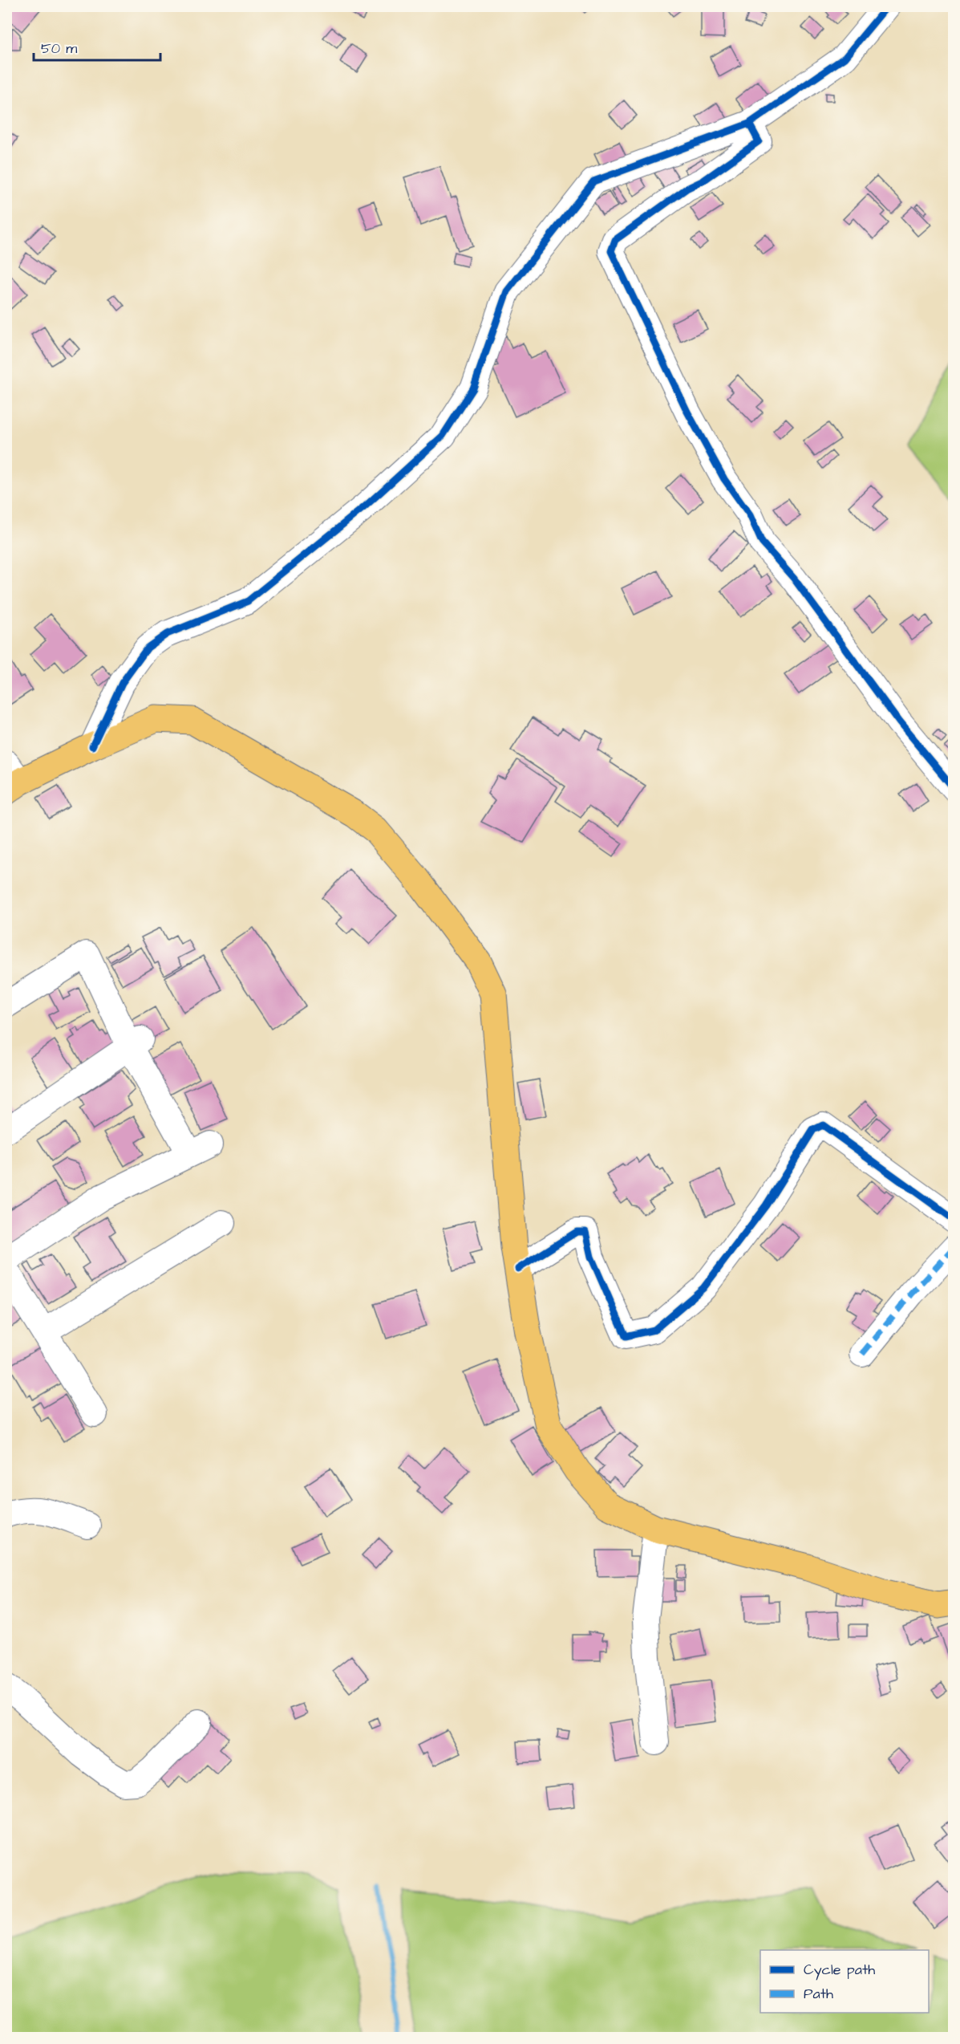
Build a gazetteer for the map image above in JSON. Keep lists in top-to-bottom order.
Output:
{
  "legend": ["Cycle path", "Path"],
  "scale_bar": "50 m"
}
